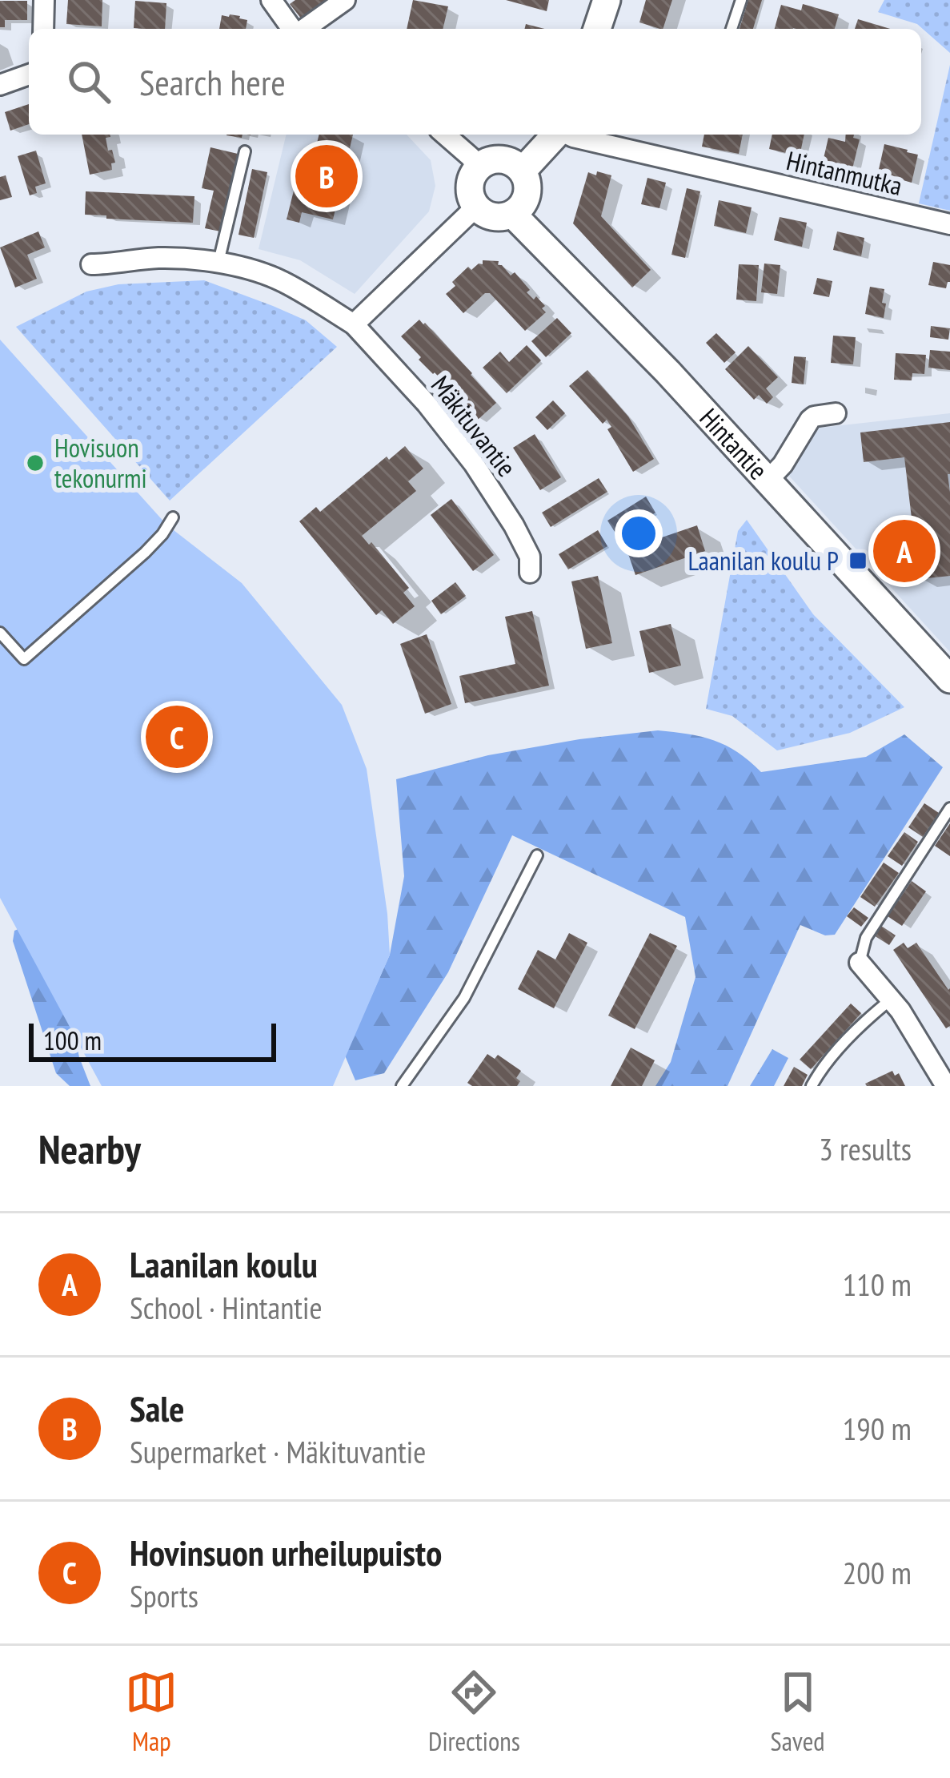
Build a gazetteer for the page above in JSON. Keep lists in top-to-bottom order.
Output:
{
  "streets": {
    "street": ["Hintanmutka", "Mäkituvantie", "Hintantie"]
  },
  "places": {
    "other": ["Hovisuon tekonurmi"],
    "transit": ["Laanilan koulu P"]
  },
  "scale_bar": "100 m",
  "page": {
    "search": "Search here",
    "pins": ["B", "A", "C"],
    "scale": "100 m",
    "heading": ["Nearby", "3 results"],
    "list": [
      {
        "mark": "A",
        "name": "Laanilan koulu",
        "note": "School · Hintantie",
        "value": "110 m"
      },
      {
        "mark": "B",
        "name": "Sale",
        "note": "Supermarket · Mäkituvantie",
        "value": "190 m"
      },
      {
        "mark": "C",
        "name": "Hovinsuon urheilupuisto",
        "note": "Sports",
        "value": "200 m"
      }
    ],
    "nav": ["Map", "Directions", "Saved"]
  }
}
